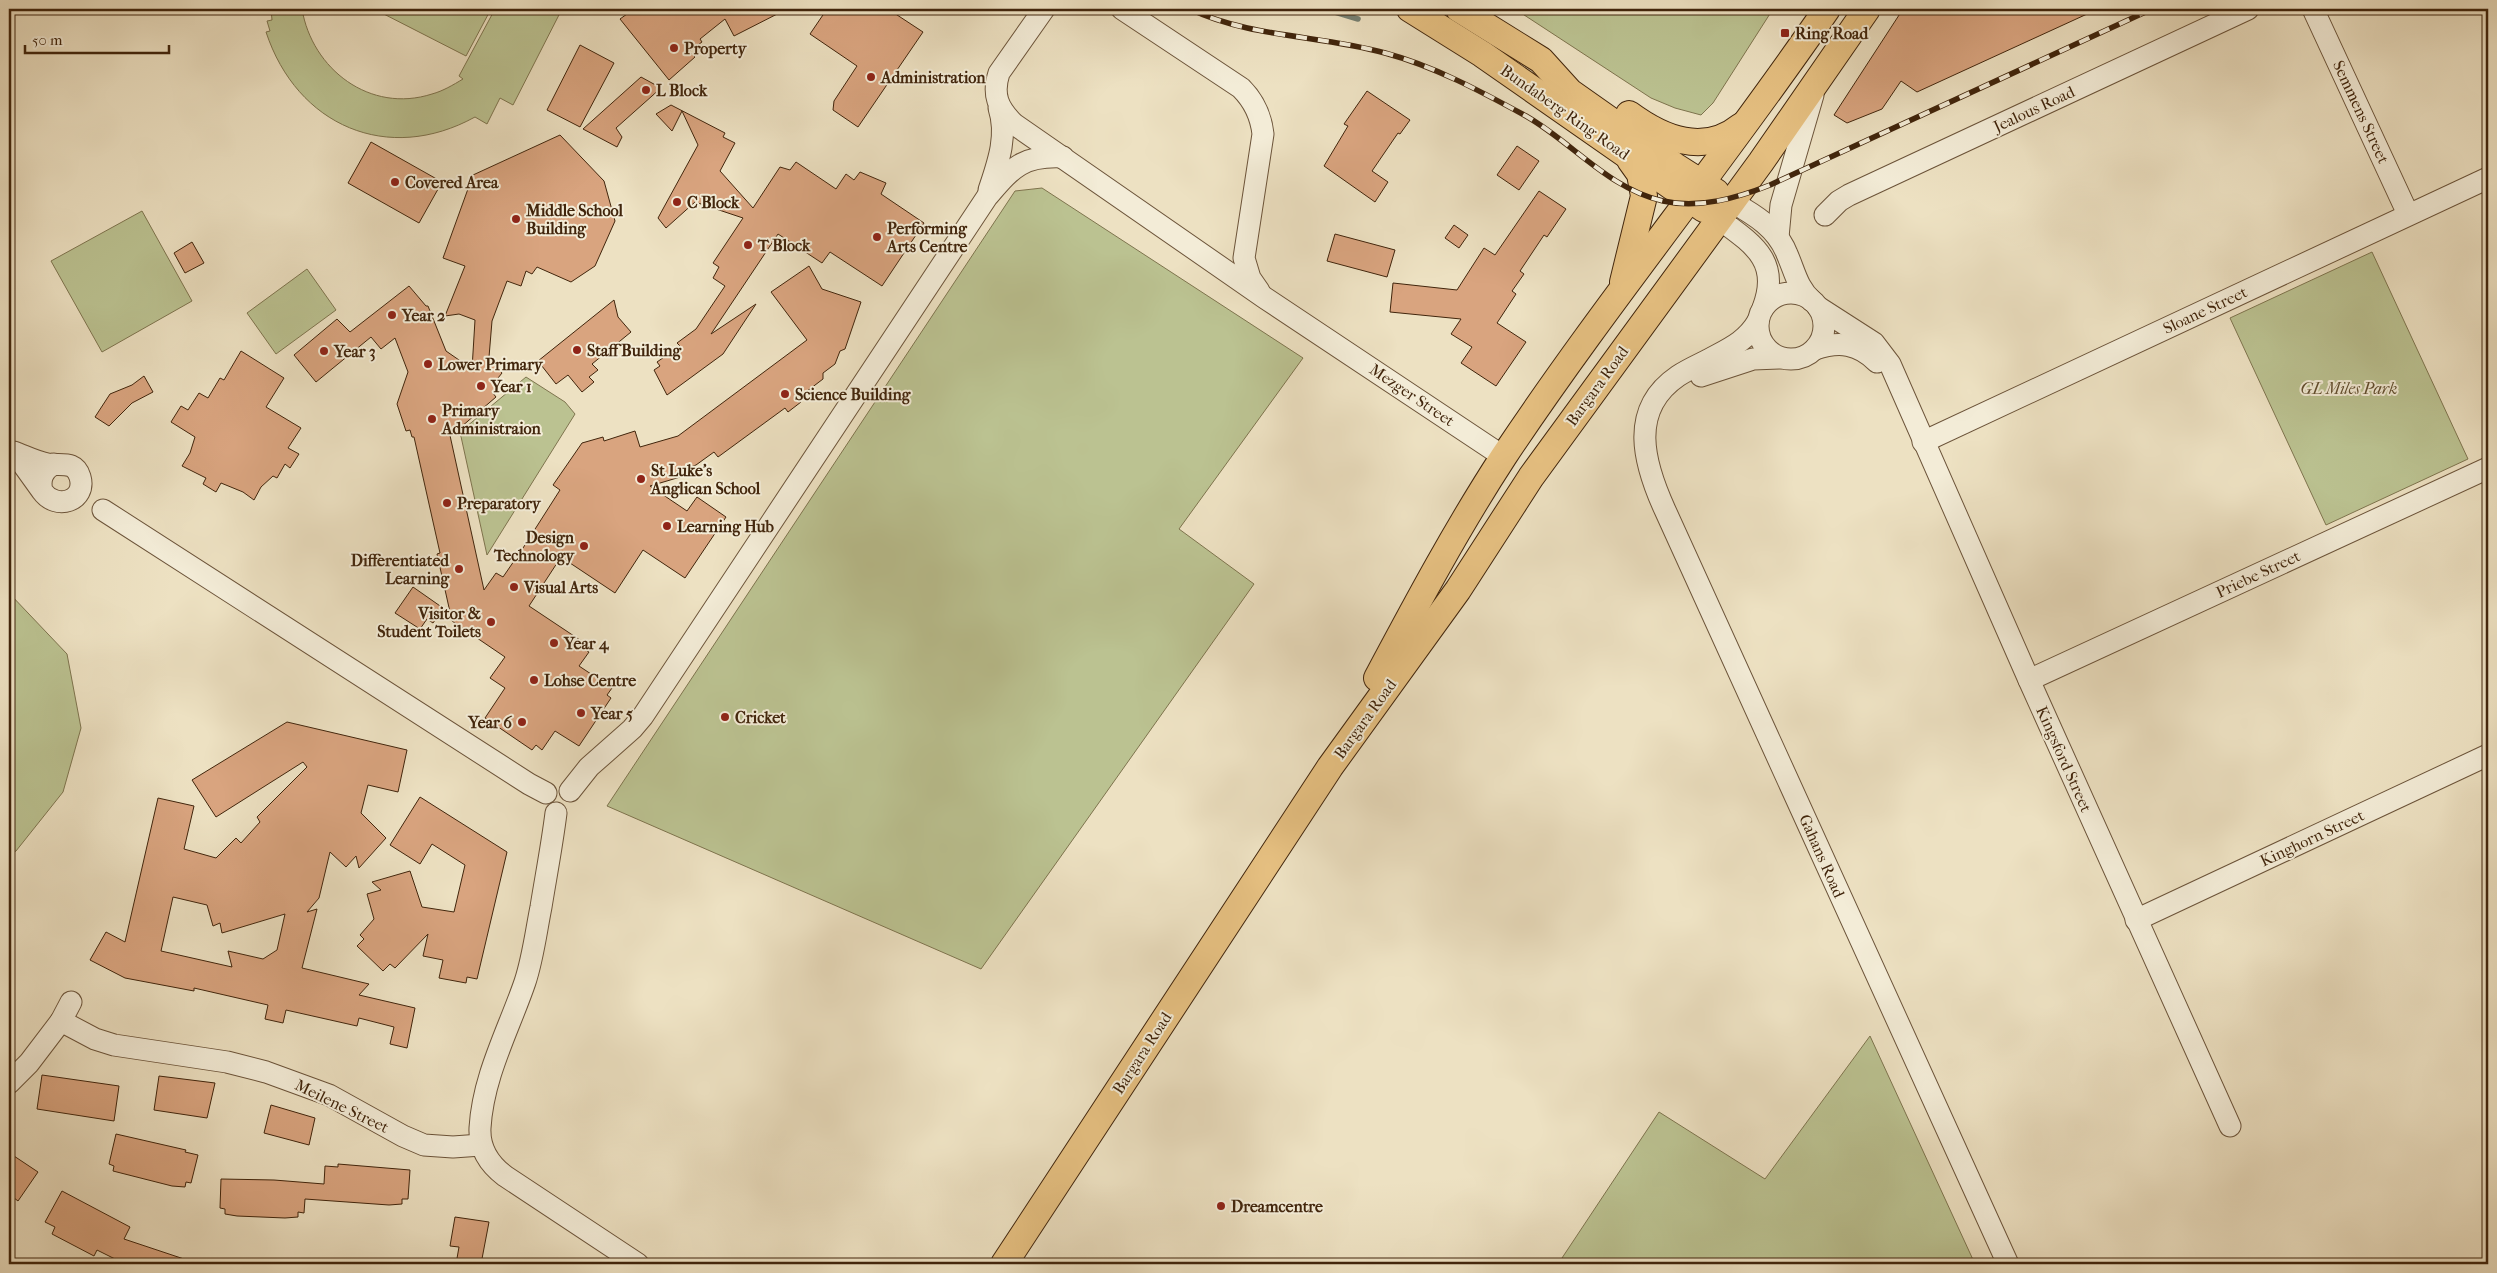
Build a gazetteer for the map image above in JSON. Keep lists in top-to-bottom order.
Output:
{
  "streets": {
    "main road": ["Bundaberg Ring Road", "Bargara Road"],
    "street": [
      "Jealous Road",
      "Semmens Street",
      "Sloane Street",
      "Mezger Street",
      "Priebe Street",
      "Kingsford Street",
      "Kinghorn Street",
      "Gahans Road",
      "Meilene Street"
    ]
  },
  "crossings": [
    ["Bundaberg Ring Road", "Bargara Road"],
    ["Bundaberg Ring Road", "Gahans Road"],
    ["Semmens Street", "Sloane Street"],
    ["Sloane Street", "Kingsford Street"],
    ["Bargara Road", "Mezger Street"],
    ["Bargara Road", "Gahans Road"],
    ["Priebe Street", "Kingsford Street"],
    ["Kingsford Street", "Kinghorn Street"],
    ["Kingsford Street", "Gahans Road"]
  ],
  "parks": ["GL Miles Park"],
  "places": {
    "transit": ["Ring Road"],
    "other": [
      "Property",
      "Administration",
      "L Block",
      "Covered Area",
      "C Block",
      "Middle School Building",
      "Performing Arts Centre",
      "T Block",
      "Year 2",
      "Staff Building",
      "Year 3",
      "Lower Primary",
      "Year 1",
      "Science Building",
      "Primary Administraion",
      "St Luke's Anglican School",
      "Preparatory",
      "Learning Hub",
      "Design Technology",
      "Differentiated Learning",
      "Visual Arts",
      "Visitor & Student Toilets",
      "Year 4",
      "Lohse Centre",
      "Year 5",
      "Cricket",
      "Year 6",
      "Dreamcentre"
    ]
  },
  "scale_bar": "50 m"
}
